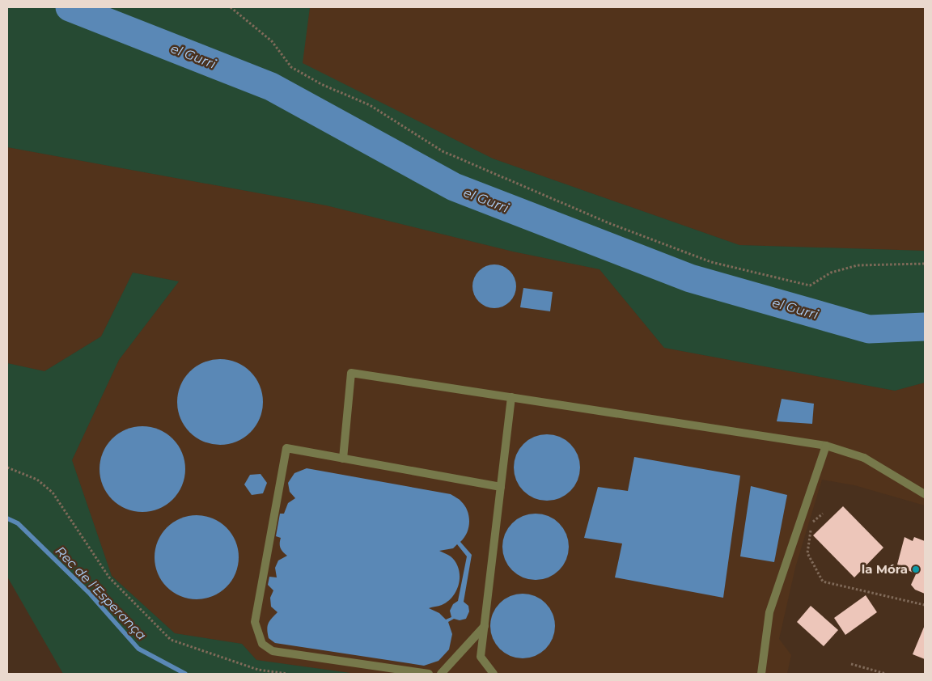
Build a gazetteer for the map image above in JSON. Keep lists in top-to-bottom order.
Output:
{
  "water": ["el Gurri", "Rec de l'Esperança"],
  "places": ["la Móra"]
}
